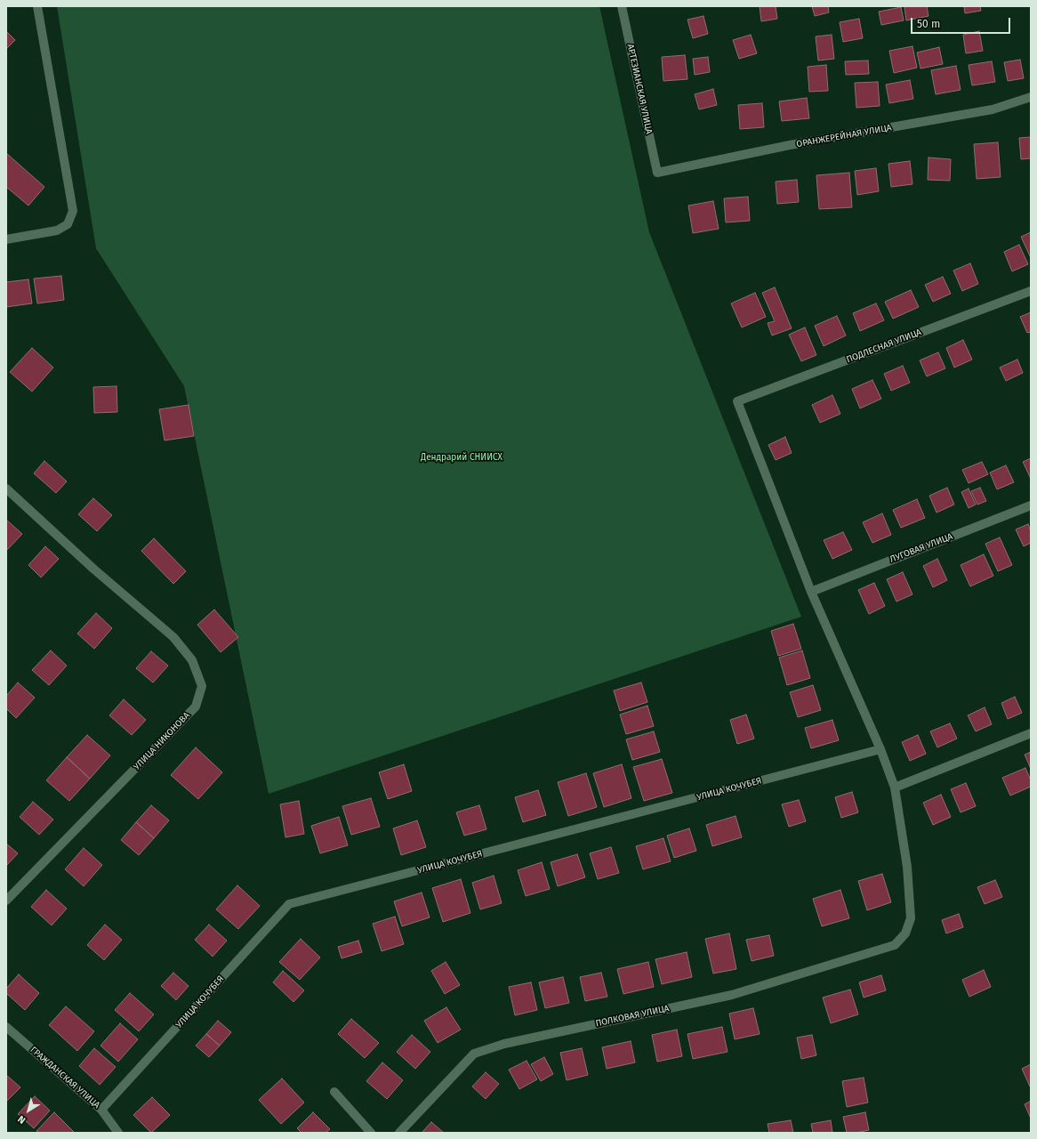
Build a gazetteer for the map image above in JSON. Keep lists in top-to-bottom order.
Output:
{
  "streets": {
    "street": [
      "АРТЕЗИАНСКАЯ УЛИЦА",
      "ОРАНЖЕРЕЙНАЯ УЛИЦА",
      "ПОДЛЕСНАЯ УЛИЦА",
      "ЛУГОВАЯ УЛИЦА",
      "УЛИЦА НИКОНОВА",
      "УЛИЦА КОЧУБЕЯ",
      "ПОЛКОВАЯ УЛИЦА",
      "ГРАЖДАНСКАЯ УЛИЦА"
    ]
  },
  "crossings": [
    ["АРТЕЗИАНСКАЯ УЛИЦА", "ОРАНЖЕРЕЙНАЯ УЛИЦА"],
    ["ПОДЛЕСНАЯ УЛИЦА", "ЛУГОВАЯ УЛИЦА"],
    ["УЛИЦА КОЧУБЕЯ", "ГРАЖДАНСКАЯ УЛИЦА"]
  ],
  "parks": ["Дендрарий СНИИСХ"],
  "scale_bar": "50 m",
  "north": "bottom left"
}
